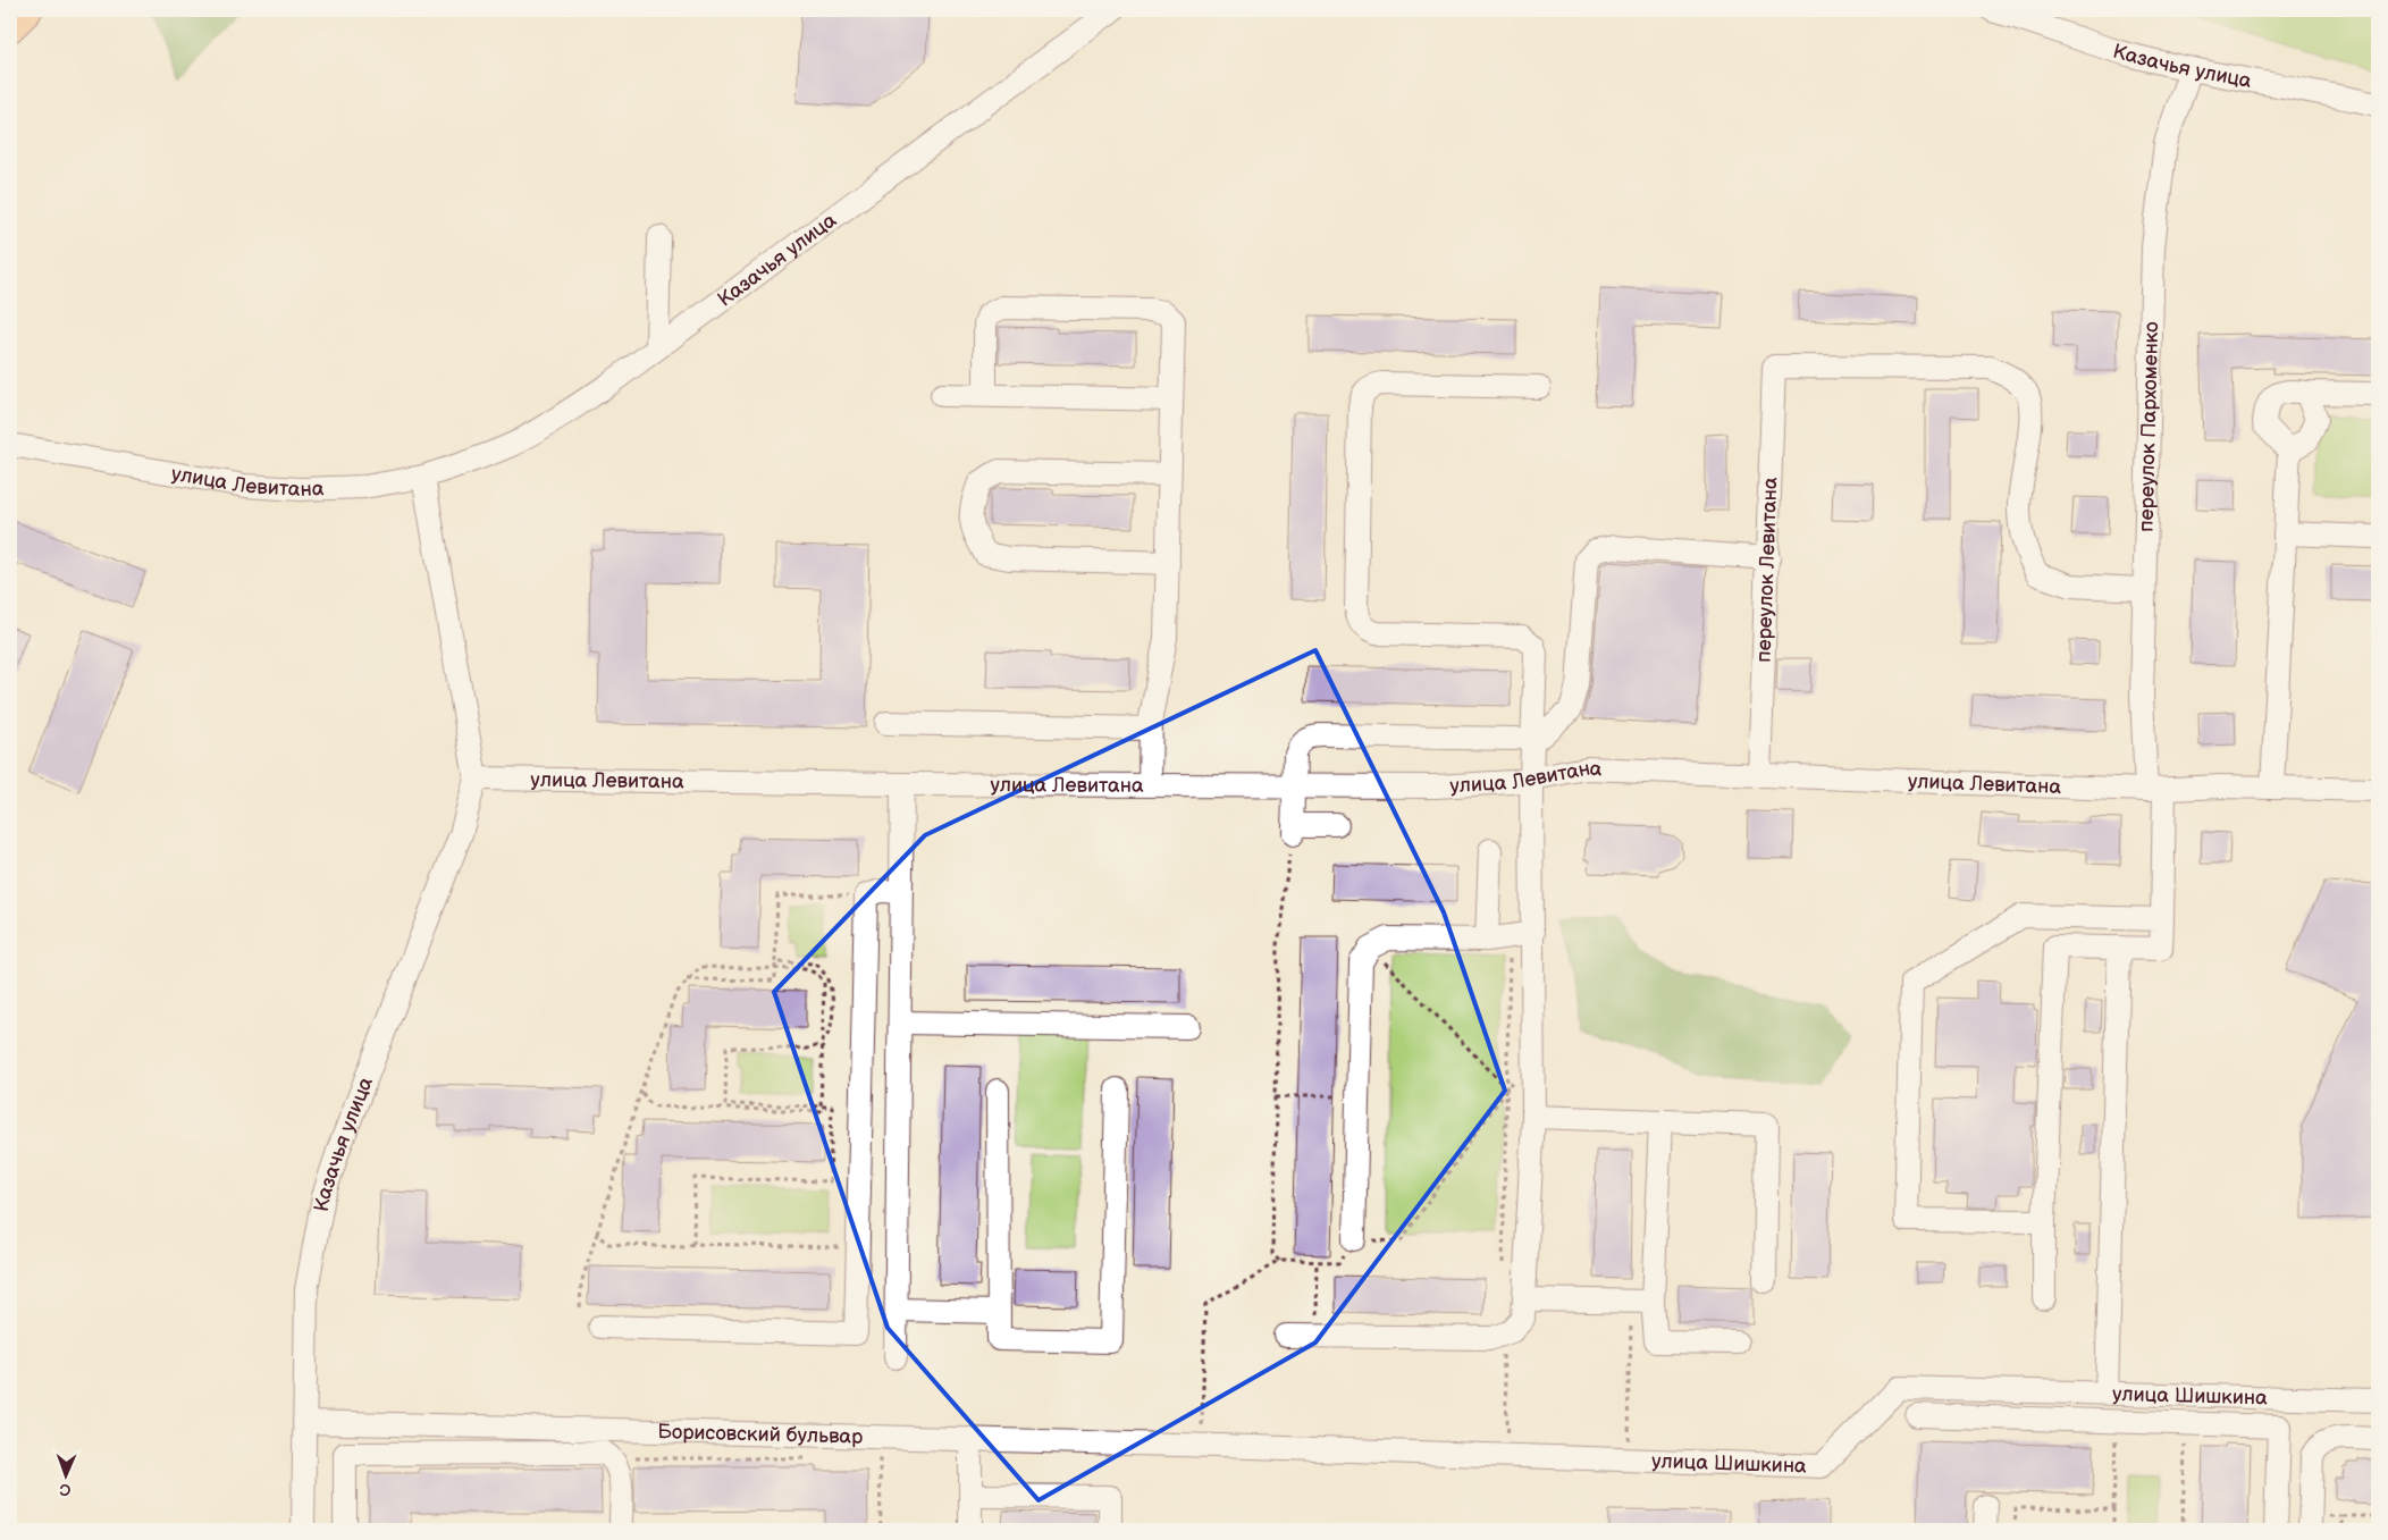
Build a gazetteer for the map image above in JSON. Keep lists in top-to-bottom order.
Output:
{
  "streets": {
    "street": [
      "Казачья улица",
      "переулок Пархоменко",
      "улица Левитана",
      "переулок Левитана",
      "улица Шишкина",
      "Борисовский бульвар"
    ]
  },
  "crossings": [
    ["Казачья улица", "переулок Пархоменко"],
    ["Казачья улица", "улица Левитана"],
    ["Казачья улица", "Борисовский бульвар"],
    ["переулок Пархоменко", "улица Левитана"],
    ["переулок Пархоменко", "переулок Левитана"],
    ["улица Левитана", "переулок Левитана"],
    ["улица Шишкина", "Борисовский бульвар"]
  ],
  "north": "bottom"
}
